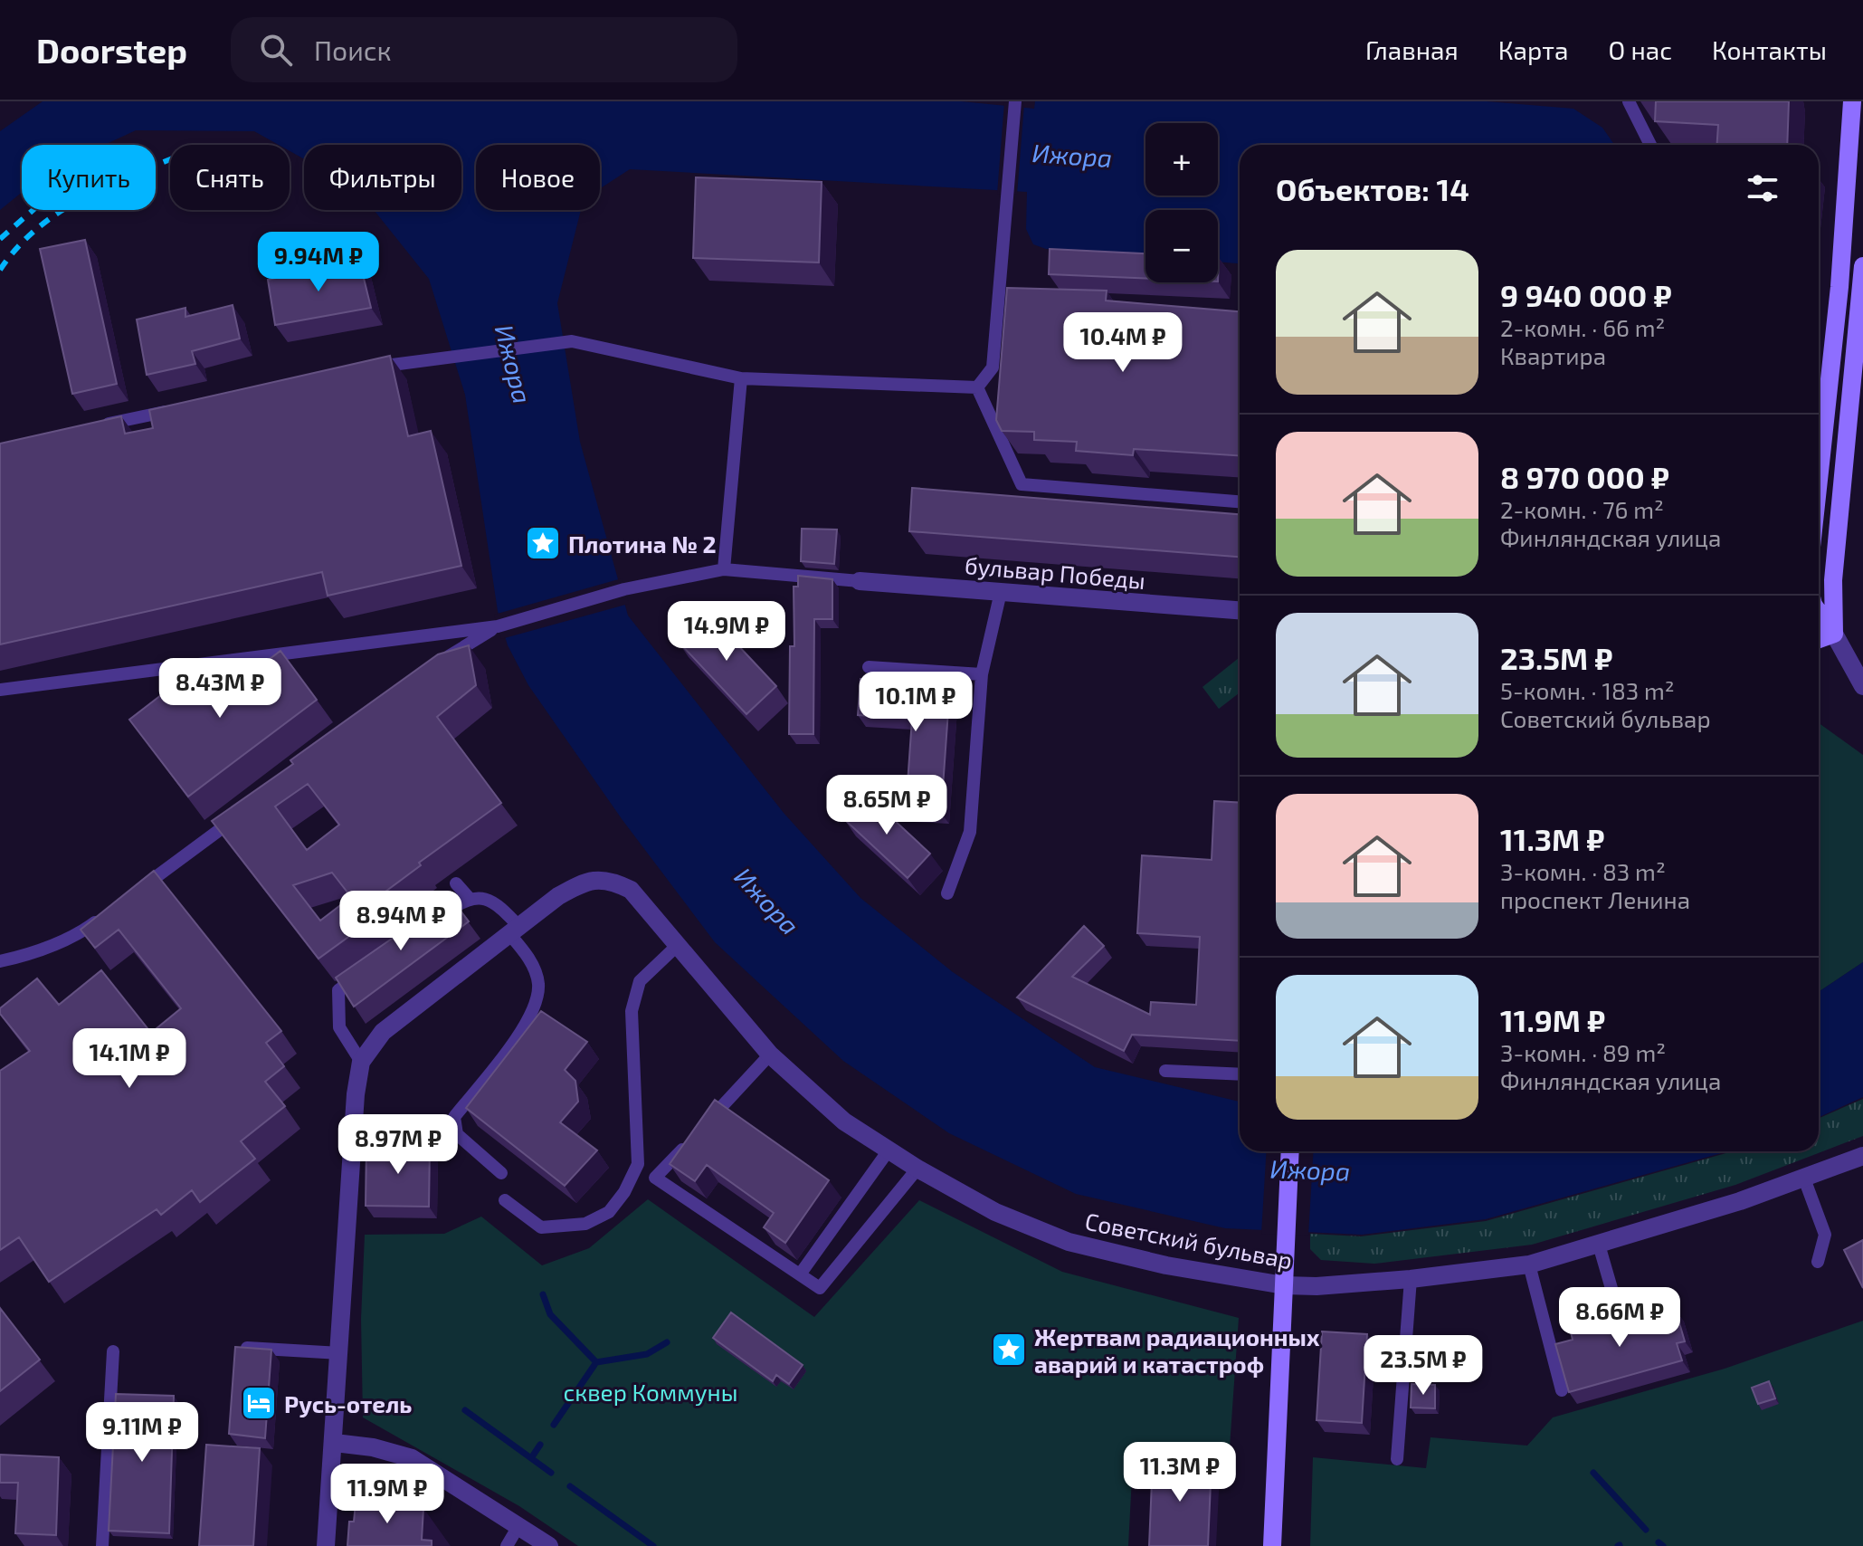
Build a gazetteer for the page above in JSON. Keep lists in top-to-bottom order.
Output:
{
  "streets": {
    "street": ["бульвар Победы", "Советский бульвар"]
  },
  "water": ["Ижора"],
  "parks": ["сквер Коммуны"],
  "places": {
    "place": ["Плотина № 2", "Жертвам радиационных аварий и катастроф"],
    "hotel": ["Русь-отель"]
  },
  "page": {
    "header": "Doorstep",
    "search": "Поиск",
    "nav": [
      "Главная",
      "Карта",
      "О нас",
      "Контакты"
    ],
    "map_buttons": ["+", "−"],
    "chip": [
      "Купить",
      "Снять",
      "Фильтры",
      "Новое"
    ],
    "heading": "Объектов: 14",
    "price": [
      "9.94M ₽",
      "10.4M ₽",
      "14.9M ₽",
      "8.43M ₽",
      "10.1M ₽",
      "8.65M ₽",
      "8.94M ₽",
      "14.1M ₽",
      "8.97M ₽",
      "8.66M ₽",
      "23.5M ₽",
      "9.11M ₽",
      "11.3M ₽",
      "11.9M ₽"
    ],
    "list": [
      {
        "name": "9 940 000 ₽",
        "note": "2-комн. · 66 m² · Квартира"
      },
      {
        "name": "8 970 000 ₽",
        "note": "2-комн. · 76 m² · Финляндская улица"
      },
      {
        "name": "23.5M ₽",
        "note": "5-комн. · 183 m² · Советский бульвар"
      },
      {
        "name": "11.3M ₽",
        "note": "3-комн. · 83 m² · проспект Ленина"
      },
      {
        "name": "11.9M ₽",
        "note": "3-комн. · 89 m² · Финляндская улица"
      }
    ]
  }
}
